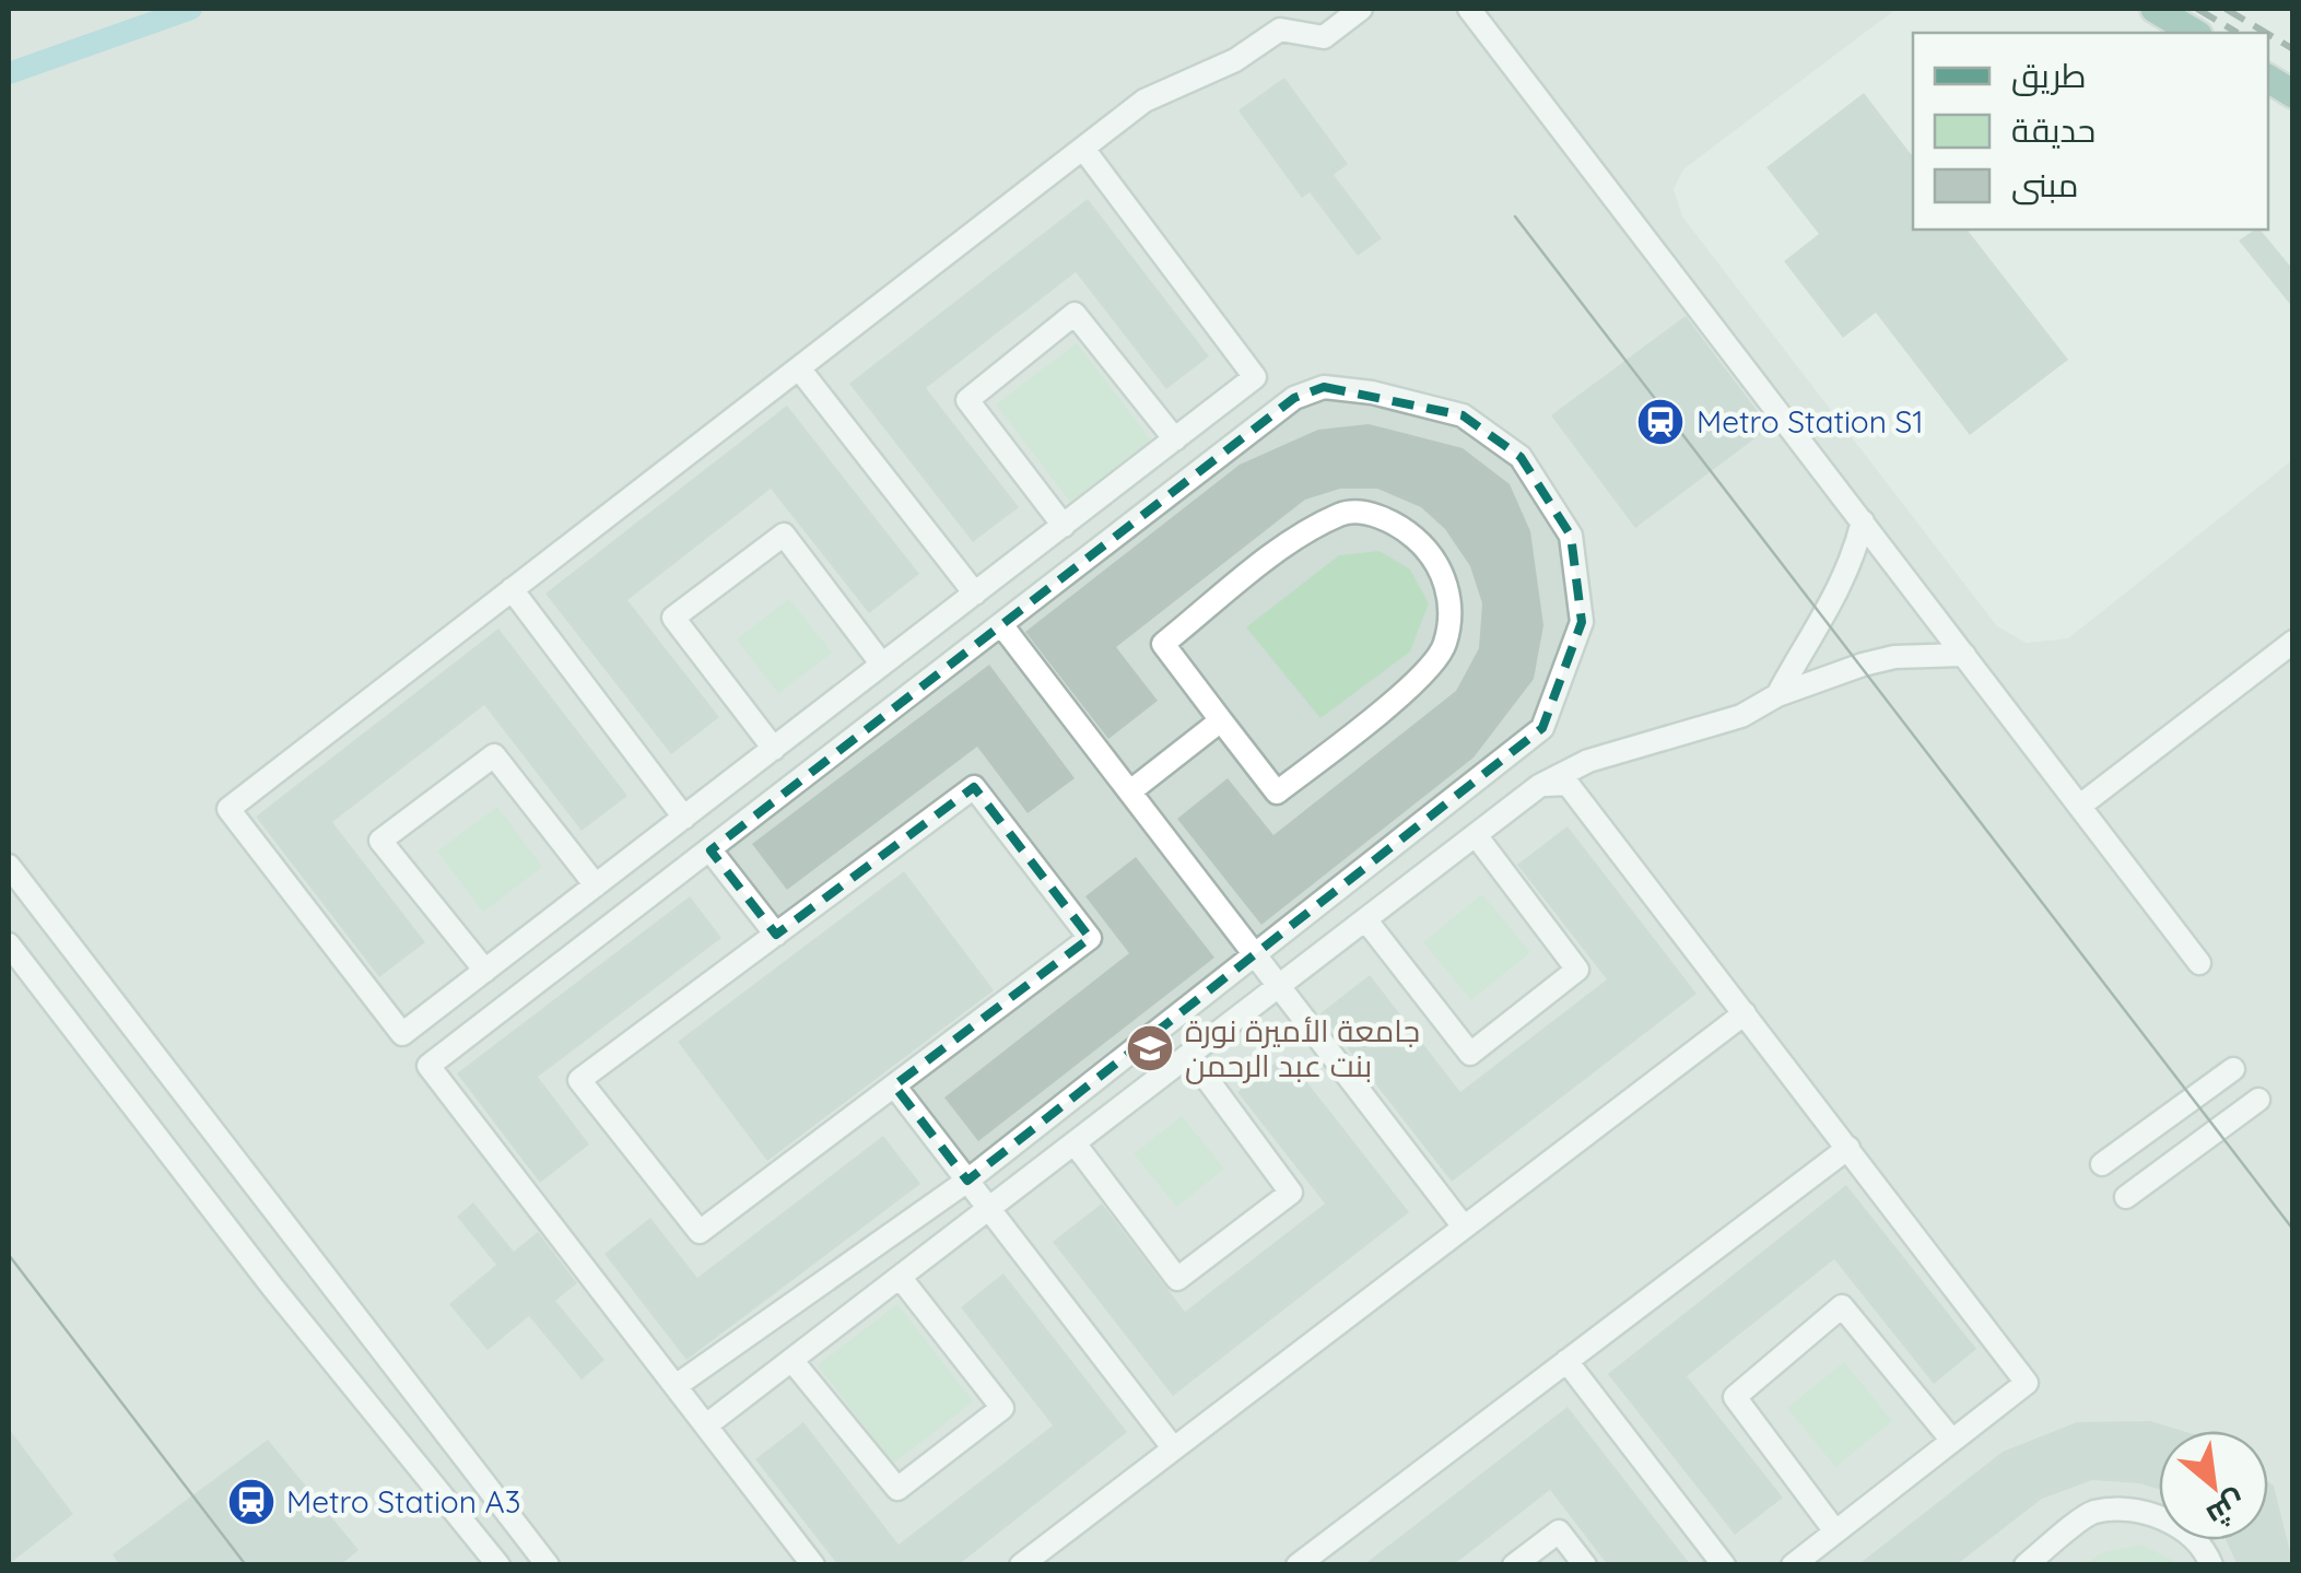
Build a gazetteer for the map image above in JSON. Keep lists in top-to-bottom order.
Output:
{
  "places": {
    "station": ["Metro Station S1", "Metro Station A3"],
    "school or university": ["جامعة الأميرة نورة بنت عبد الرحمن"]
  },
  "legend": ["طريق", "حديقة", "مبنى"],
  "north": "bottom right"
}
